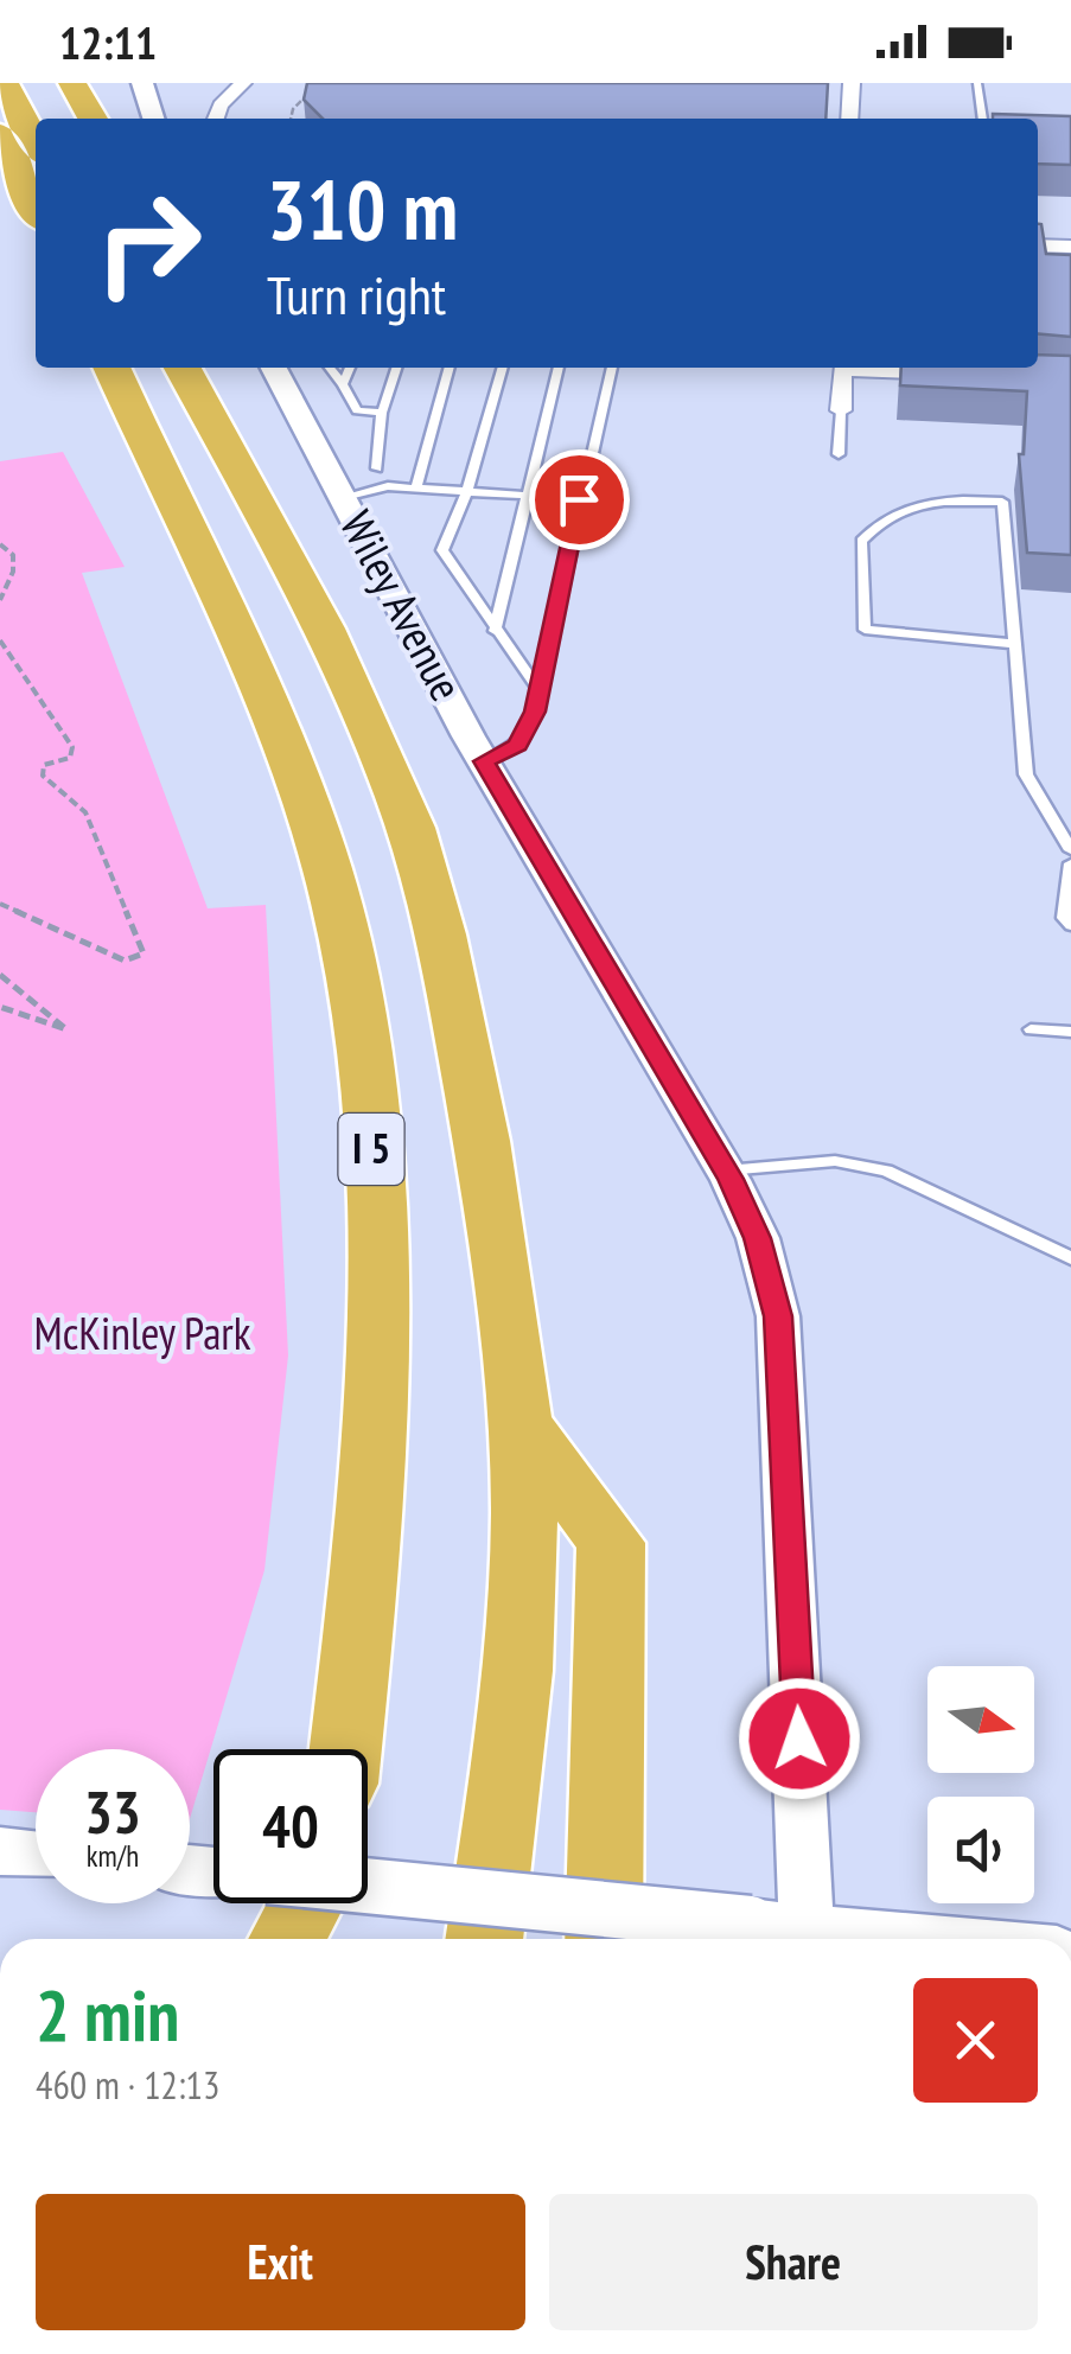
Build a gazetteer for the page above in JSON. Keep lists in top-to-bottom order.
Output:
{
  "streets": {
    "highway": ["I 5"],
    "street": ["Wiley Avenue"]
  },
  "parks": ["McKinley Park"],
  "north": "right",
  "page": {
    "status": "12:11",
    "turn": ["310 m", "Turn right"],
    "speed": "33 km/h",
    "limit": "40",
    "heading": ["2 min", "460 m · 12:13"],
    "buttons": ["Exit", "Share"]
  }
}
